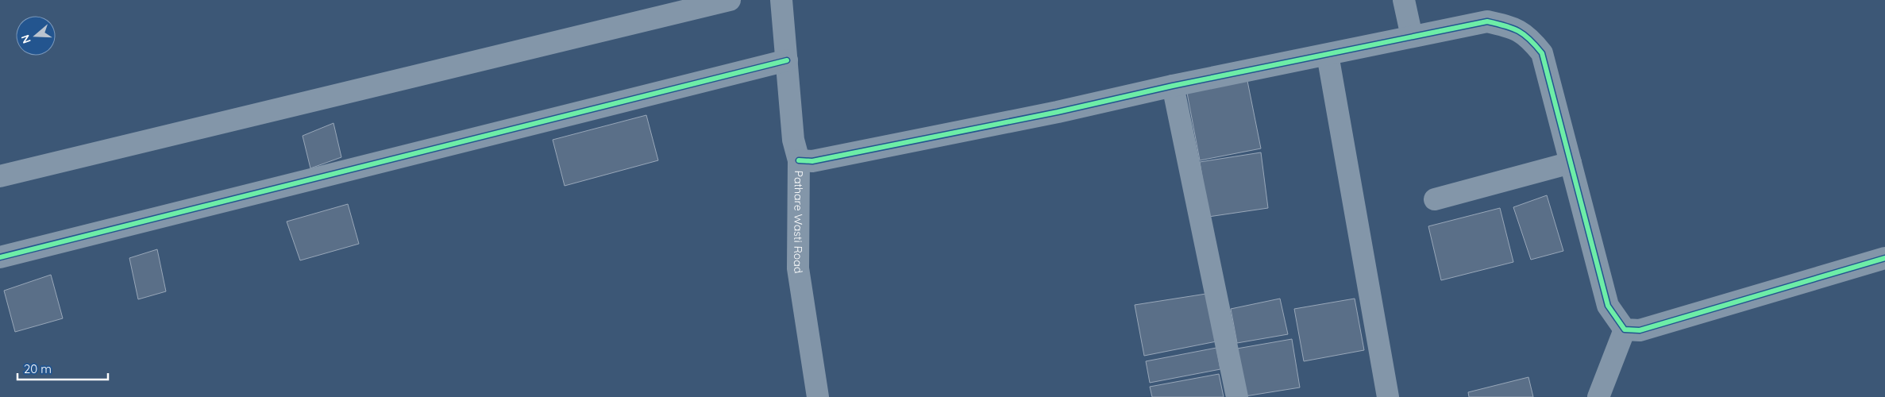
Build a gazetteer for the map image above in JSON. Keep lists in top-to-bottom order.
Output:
{
  "streets": {
    "street": ["Pathare Wasti Road"]
  },
  "scale_bar": "20 m",
  "north": "left"
}
